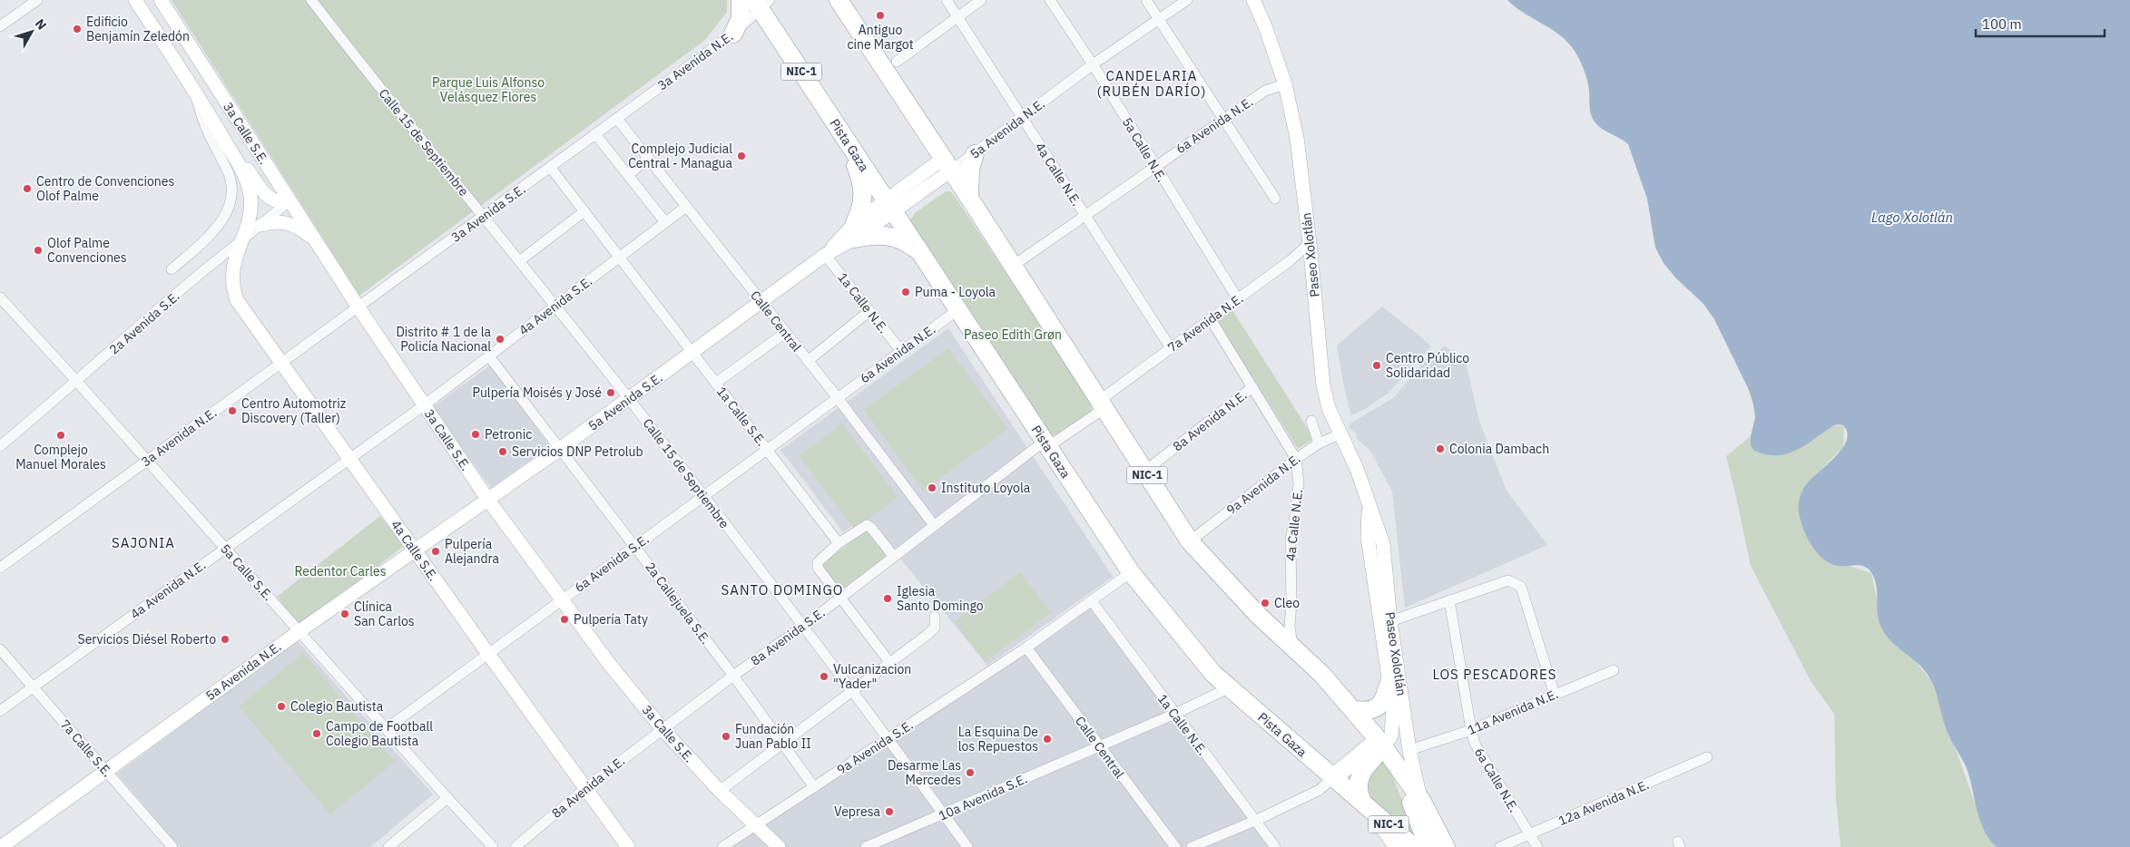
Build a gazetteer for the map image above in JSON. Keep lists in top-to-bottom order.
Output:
{
  "streets": {
    "highway": ["NIC-1", "Pista Gaza"],
    "street": [
      "3a Avenida N.E.",
      "6a Avenida N.E.",
      "5a Avenida N.E.",
      "3a Calle S.E.",
      "Calle 15 de Septiembre",
      "5a Calle N.E.",
      "4a Calle N.E.",
      "3a Avenida S.E.",
      "Paseo Xolotlán",
      "1a Calle N.E.",
      "4a Avenida S.E.",
      "Calle Central",
      "2a Avenida S.E.",
      "7a Avenida N.E.",
      "5a Avenida S.E.",
      "1a Calle S.E.",
      "8a Avenida N.E.",
      "9a Avenida N.E.",
      "4a Calle S.E.",
      "6a Avenida S.E.",
      "5a Calle S.E.",
      "4a Avenida N.E.",
      "2a Callejuela S.E.",
      "8a Avenida S.E.",
      "11a Avenida N.E.",
      "9a Avenida S.E.",
      "7a Calle S.E.",
      "6a Calle N.E.",
      "10a Avenida S.E.",
      "12a Avenida N.E."
    ]
  },
  "crossings": [
    ["3a Avenida N.E.", "3a Calle S.E."],
    ["3a Avenida N.E.", "Pista Gaza"],
    ["3a Avenida N.E.", "3a Avenida S.E."],
    ["3a Avenida N.E.", "Calle Central"],
    ["3a Avenida N.E.", "4a Calle S.E."],
    ["3a Avenida N.E.", "5a Calle S.E."],
    ["NIC-1", "6a Avenida N.E."],
    ["NIC-1", "5a Avenida N.E."],
    ["NIC-1", "4a Calle N.E."],
    ["NIC-1", "Paseo Xolotlán"],
    ["NIC-1", "7a Avenida N.E."],
    ["NIC-1", "8a Avenida N.E."],
    ["NIC-1", "9a Avenida N.E."],
    ["6a Avenida N.E.", "Pista Gaza"],
    ["6a Avenida N.E.", "5a Calle N.E."],
    ["6a Avenida N.E.", "4a Calle N.E."],
    ["6a Avenida N.E.", "Paseo Xolotlán"],
    ["6a Avenida N.E.", "1a Calle N.E."],
    ["6a Avenida N.E.", "Calle Central"],
    ["6a Avenida N.E.", "6a Avenida S.E."],
    ["5a Avenida N.E.", "3a Calle S.E."],
    ["5a Avenida N.E.", "Pista Gaza"],
    ["5a Avenida N.E.", "5a Calle N.E."],
    ["5a Avenida N.E.", "4a Calle N.E."],
    ["5a Avenida N.E.", "1a Calle N.E."],
    ["5a Avenida N.E.", "Calle Central"],
    ["5a Avenida N.E.", "5a Avenida S.E."],
    ["5a Avenida N.E.", "4a Calle S.E."],
    ["5a Avenida N.E.", "5a Calle S.E."],
    ["5a Avenida N.E.", "7a Calle S.E."],
    ["3a Calle S.E.", "3a Avenida S.E."],
    ["3a Calle S.E.", "4a Avenida S.E."],
    ["3a Calle S.E.", "2a Avenida S.E."],
    ["3a Calle S.E.", "5a Avenida S.E."],
    ["3a Calle S.E.", "8a Avenida N.E."],
    ["3a Calle S.E.", "4a Calle S.E."],
    ["3a Calle S.E.", "6a Avenida S.E."],
    ["3a Calle S.E.", "4a Avenida N.E."],
    ["3a Calle S.E.", "8a Avenida S.E."],
    ["3a Calle S.E.", "9a Avenida S.E."],
    ["Calle 15 de Septiembre", "3a Avenida S.E."],
    ["Calle 15 de Septiembre", "4a Avenida S.E."],
    ["Calle 15 de Septiembre", "5a Avenida S.E."],
    ["Calle 15 de Septiembre", "6a Avenida S.E."],
    ["Calle 15 de Septiembre", "8a Avenida S.E."],
    ["Calle 15 de Septiembre", "9a Avenida S.E."],
    ["Calle 15 de Septiembre", "10a Avenida S.E."],
    ["Pista Gaza", "7a Avenida N.E."],
    ["Pista Gaza", "8a Avenida S.E."],
    ["Pista Gaza", "10a Avenida S.E."],
    ["5a Calle N.E.", "7a Avenida N.E."],
    ["4a Calle N.E.", "7a Avenida N.E."],
    ["4a Calle N.E.", "8a Avenida N.E."],
    ["4a Calle N.E.", "9a Avenida N.E."],
    ["3a Avenida S.E.", "Calle Central"],
    ["3a Avenida S.E.", "1a Calle S.E."],
    ["Paseo Xolotlán", "7a Avenida N.E."],
    ["Paseo Xolotlán", "9a Avenida N.E."],
    ["Paseo Xolotlán", "11a Avenida N.E."],
    ["1a Calle N.E.", "10a Avenida S.E."],
    ["4a Avenida S.E.", "Calle Central"],
    ["4a Avenida S.E.", "1a Calle S.E."],
    ["4a Avenida S.E.", "4a Avenida N.E."],
    ["4a Avenida S.E.", "2a Callejuela S.E."],
    ["Calle Central", "5a Avenida S.E."],
    ["Calle Central", "6a Avenida S.E."],
    ["Calle Central", "8a Avenida S.E."],
    ["Calle Central", "9a Avenida S.E."],
    ["Calle Central", "10a Avenida S.E."],
    ["2a Avenida S.E.", "4a Calle S.E."],
    ["2a Avenida S.E.", "5a Calle S.E."],
    ["7a Avenida N.E.", "8a Avenida S.E."],
    ["5a Avenida S.E.", "1a Calle S.E."],
    ["5a Avenida S.E.", "2a Callejuela S.E."],
    ["1a Calle S.E.", "6a Avenida S.E."],
    ["8a Avenida N.E.", "4a Calle S.E."],
    ["8a Avenida N.E.", "8a Avenida S.E."],
    ["4a Calle S.E.", "6a Avenida S.E."],
    ["4a Calle S.E.", "4a Avenida N.E."],
    ["6a Avenida S.E.", "5a Calle S.E."],
    ["6a Avenida S.E.", "2a Callejuela S.E."],
    ["5a Calle S.E.", "4a Avenida N.E."],
    ["4a Avenida N.E.", "7a Calle S.E."],
    ["2a Callejuela S.E.", "8a Avenida S.E."],
    ["2a Callejuela S.E.", "9a Avenida S.E."],
    ["11a Avenida N.E.", "6a Calle N.E."],
    ["6a Calle N.E.", "12a Avenida N.E."]
  ],
  "districts": [
    "CANDELARIA (RUBÉN DARÍO)",
    "SAJONIA",
    "SANTO DOMINGO",
    "LOS PESCADORES"
  ],
  "water": ["Lago Xolotlán"],
  "parks": ["Parque Luis Alfonso Velásquez Flores", "Paseo Edith Grøn", "Redentor Carles"],
  "places": [
    "Antiguo cine Margot",
    "Edificio Benjamín Zeledón",
    "Complejo Judicial Central - Managua",
    "Centro de Convenciones Olof Palme",
    "Olof Palme Convenciones",
    "Puma - Loyola",
    "Distrito # 1 de la Policía Nacional",
    "Centro Público Solidaridad",
    "Pulpería Moisés y José",
    "Centro Automotriz Discovery (Taller)",
    "Petronic",
    "Complejo Manuel Morales",
    "Colonia Dambach",
    "Servicios DNP Petrolub",
    "Instituto Loyola",
    "Pulpería Alejandra",
    "Iglesia Santo Domingo",
    "Cleo",
    "Clínica San Carlos",
    "Pulpería Taty",
    "Servicios Diésel Roberto",
    "Vulcanizacion \"Yader\"",
    "Colegio Bautista",
    "Campo de Football Colegio Bautista",
    "Fundación Juan Pablo II",
    "La Esquina De los Repuestos",
    "Desarme Las Mercedes",
    "Vepresa"
  ],
  "scale_bar": "100 m",
  "north": "top right"
}
